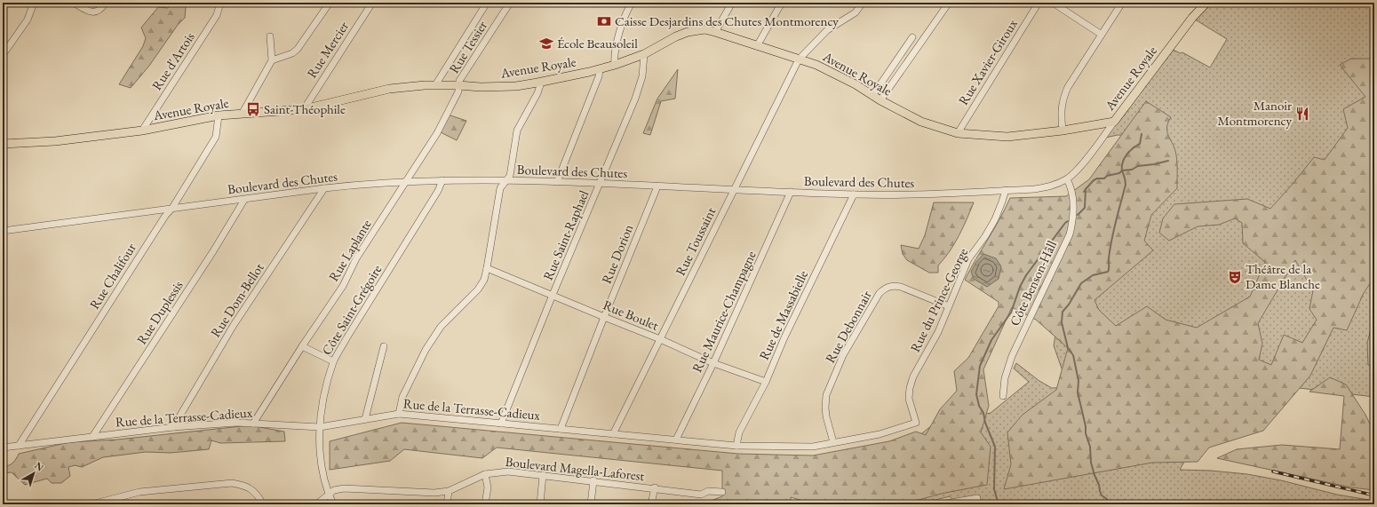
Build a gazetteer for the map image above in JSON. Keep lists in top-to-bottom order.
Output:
{
  "streets": {
    "main road": ["Avenue Royale"],
    "street": [
      "Rue Tessier",
      "Rue Mercier",
      "Rue d'Artois",
      "Rue Xavier-Giroux",
      "Boulevard des Chutes",
      "Rue Saint-Raphael",
      "Rue Toussaint",
      "Rue Laplante",
      "Rue Dorion",
      "Rue Chalifour",
      "Côte Benson-Hall",
      "Rue Dom-Bellot",
      "Rue du Prince-George",
      "Côte Saint-Grégoire",
      "Rue Maurice-Champagne",
      "Rue Duplessis",
      "Rue Boulet",
      "Rue de Massabielle",
      "Rue Debonnair",
      "Rue de la Terrasse-Cadieux",
      "Boulevard Magella-Laforest"
    ]
  },
  "crossings": [
    ["Rue Tessier", "Avenue Royale"],
    ["Rue Tessier", "Rue Laplante"],
    ["Rue Mercier", "Avenue Royale"],
    ["Rue d'Artois", "Avenue Royale"],
    ["Rue Xavier-Giroux", "Avenue Royale"],
    ["Avenue Royale", "Boulevard des Chutes"],
    ["Avenue Royale", "Rue Saint-Raphael"],
    ["Avenue Royale", "Rue Toussaint"],
    ["Avenue Royale", "Rue Laplante"],
    ["Avenue Royale", "Rue Chalifour"],
    ["Boulevard des Chutes", "Rue Saint-Raphael"],
    ["Boulevard des Chutes", "Rue Toussaint"],
    ["Boulevard des Chutes", "Rue Laplante"],
    ["Boulevard des Chutes", "Rue Dorion"],
    ["Boulevard des Chutes", "Rue Chalifour"],
    ["Boulevard des Chutes", "Côte Benson-Hall"],
    ["Boulevard des Chutes", "Rue Dom-Bellot"],
    ["Boulevard des Chutes", "Rue du Prince-George"],
    ["Boulevard des Chutes", "Côte Saint-Grégoire"],
    ["Boulevard des Chutes", "Rue Maurice-Champagne"],
    ["Boulevard des Chutes", "Rue Duplessis"],
    ["Boulevard des Chutes", "Rue de Massabielle"],
    ["Rue Saint-Raphael", "Rue Boulet"],
    ["Rue Saint-Raphael", "Rue de la Terrasse-Cadieux"],
    ["Rue Toussaint", "Rue Boulet"],
    ["Rue Toussaint", "Rue de la Terrasse-Cadieux"],
    ["Rue Laplante", "Rue de la Terrasse-Cadieux"],
    ["Rue Dorion", "Rue Boulet"],
    ["Rue Dorion", "Rue de la Terrasse-Cadieux"],
    ["Rue Chalifour", "Rue de la Terrasse-Cadieux"],
    ["Rue Dom-Bellot", "Rue de la Terrasse-Cadieux"],
    ["Rue du Prince-George", "Rue Debonnair"],
    ["Rue du Prince-George", "Rue de la Terrasse-Cadieux"],
    ["Côte Saint-Grégoire", "Rue de la Terrasse-Cadieux"],
    ["Côte Saint-Grégoire", "Boulevard Magella-Laforest"],
    ["Rue Maurice-Champagne", "Rue Boulet"],
    ["Rue Maurice-Champagne", "Rue de la Terrasse-Cadieux"],
    ["Rue Duplessis", "Rue de la Terrasse-Cadieux"],
    ["Rue Boulet", "Rue de Massabielle"],
    ["Rue de Massabielle", "Rue de la Terrasse-Cadieux"],
    ["Rue Debonnair", "Rue de la Terrasse-Cadieux"]
  ],
  "places": {
    "bank": ["Caisse Desjardins des Chutes Montmorency"],
    "school or university": ["École Beausoleil"],
    "bus stop": ["Saint-Théophile"],
    "restaurant": ["Manoir Montmorency"],
    "theatre": ["Théâtre de la Dame Blanche"]
  },
  "north": "top right"
}
